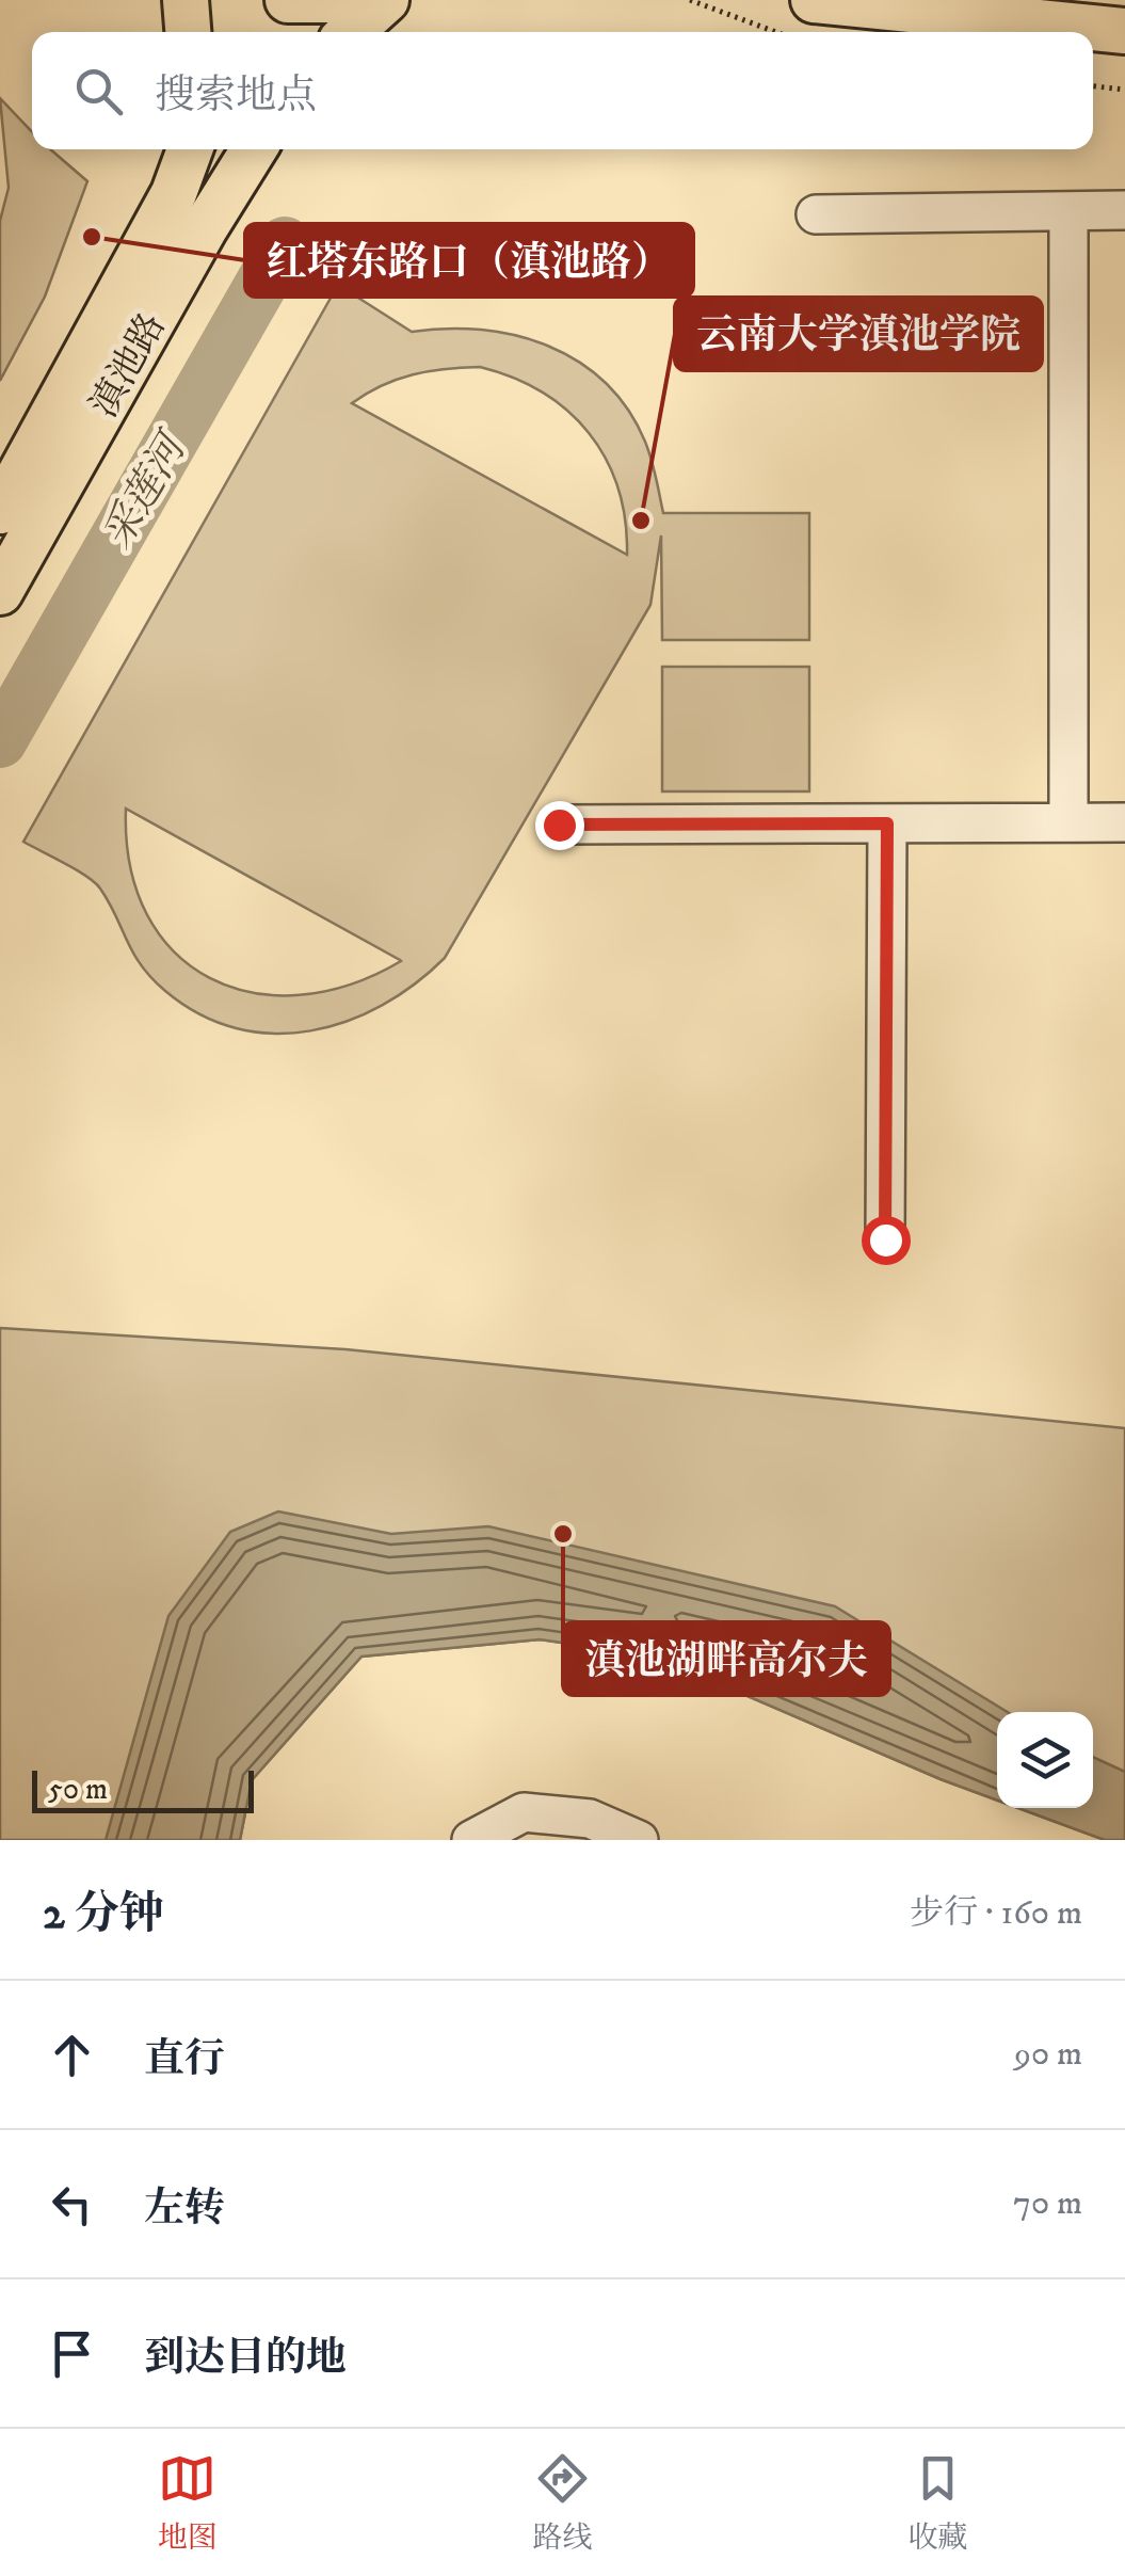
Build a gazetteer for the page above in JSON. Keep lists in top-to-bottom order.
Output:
{
  "streets": {
    "main road": ["滇池路"]
  },
  "water": ["采莲河"],
  "places": ["红塔东路口（滇池路）", "云南大学滇池学院", "滇池湖畔高尔夫"],
  "scale_bar": "50 m",
  "page": {
    "search": "搜索地点",
    "scale": "50 m",
    "heading": ["2 分钟", "步行 · 160 m"],
    "list": [
      ["直行", "90 m"],
      ["左转", "70 m"],
      "到达目的地"
    ],
    "nav": ["地图", "路线", "收藏"]
  }
}
